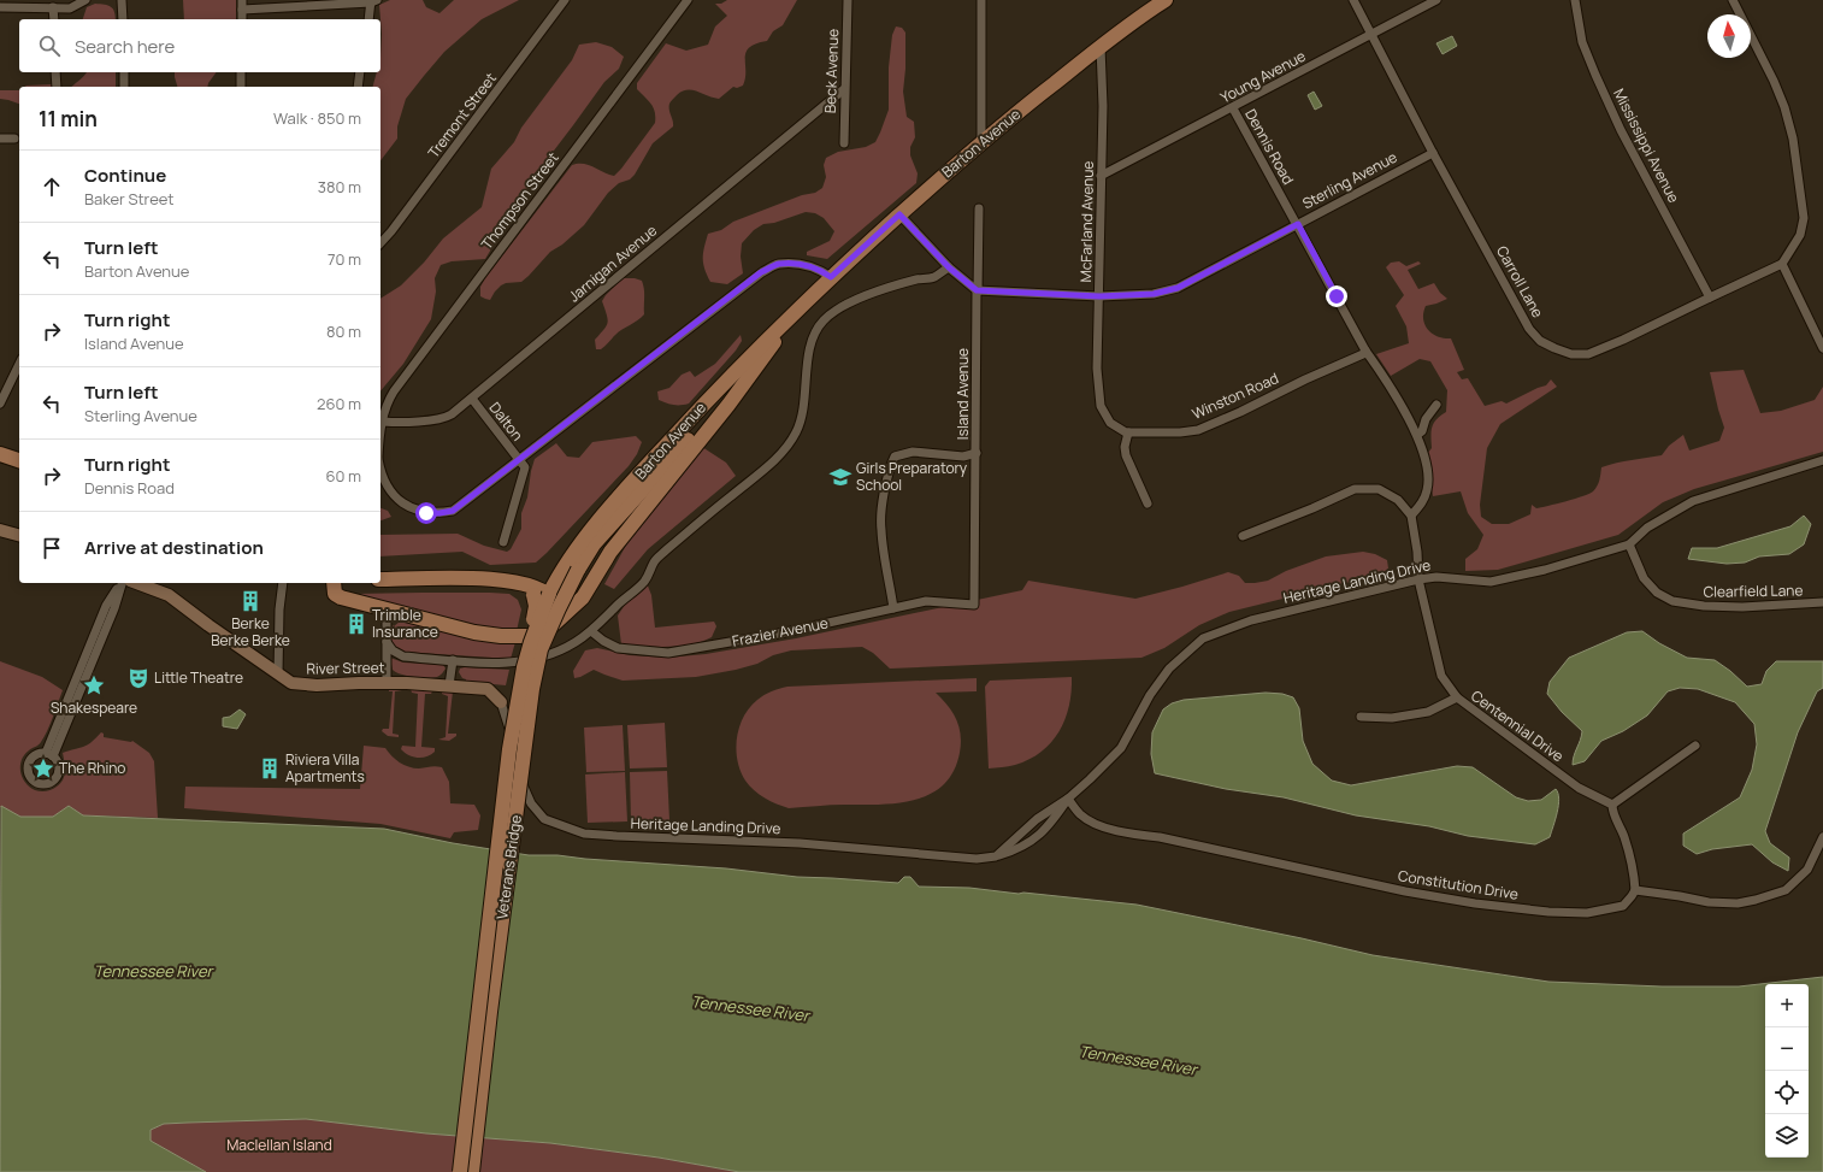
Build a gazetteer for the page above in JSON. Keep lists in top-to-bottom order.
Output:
{
  "streets": {
    "main road": ["Barton Avenue", "Veterans Bridge"],
    "street": [
      "Beck Avenue",
      "Young Avenue",
      "Tremont Street",
      "Mississippi Avenue",
      "Dennis Road",
      "Sterling Avenue",
      "Thompson Street",
      "McFarland Avenue",
      "Jarnigan Avenue",
      "Carroll Lane",
      "Island Avenue",
      "Winston Road",
      "Dalton",
      "Heritage Landing Drive",
      "Clearfield Lane",
      "Frazier Avenue",
      "River Street",
      "Centennial Drive",
      "Constitution Drive"
    ]
  },
  "crossings": [
    ["Beck Avenue", "Jarnigan Avenue"],
    ["Young Avenue", "Dennis Road"],
    ["Young Avenue", "McFarland Avenue"],
    ["Young Avenue", "Carroll Lane"],
    ["Barton Avenue", "McFarland Avenue"],
    ["Barton Avenue", "Veterans Bridge"],
    ["Mississippi Avenue", "Carroll Lane"],
    ["Dennis Road", "Sterling Avenue"],
    ["Dennis Road", "Winston Road"],
    ["Dennis Road", "Centennial Drive"],
    ["Sterling Avenue", "McFarland Avenue"],
    ["Sterling Avenue", "Carroll Lane"],
    ["Sterling Avenue", "Island Avenue"],
    ["Thompson Street", "Jarnigan Avenue"],
    ["McFarland Avenue", "Winston Road"],
    ["Jarnigan Avenue", "Dalton"],
    ["Island Avenue", "Frazier Avenue"],
    ["Heritage Landing Drive", "Clearfield Lane"],
    ["Heritage Landing Drive", "River Street"],
    ["Heritage Landing Drive", "Centennial Drive"],
    ["Heritage Landing Drive", "Constitution Drive"]
  ],
  "water": ["Tennessee River"],
  "parks": ["Maclellan Island"],
  "places": {
    "school or university": ["Girls Preparatory School"],
    "building": ["Berke Berke Berke", "Trimble Insurance", "Riviera Villa Apartments"],
    "theatre": ["Little Theatre"],
    "place": ["Shakespeare", "The Rhino"]
  },
  "north": "top",
  "page": {
    "search": "Search here",
    "heading": ["11 min", "Walk · 850 m"],
    "list": [
      ["Continue", "Baker Street", "380 m"],
      ["Turn left", "Barton Avenue", "70 m"],
      ["Turn right", "Island Avenue", "80 m"],
      ["Turn left", "Sterling Avenue", "260 m"],
      ["Turn right", "Dennis Road", "60 m"],
      "Arrive at destination"
    ],
    "map_buttons": ["+", "−"]
  }
}
